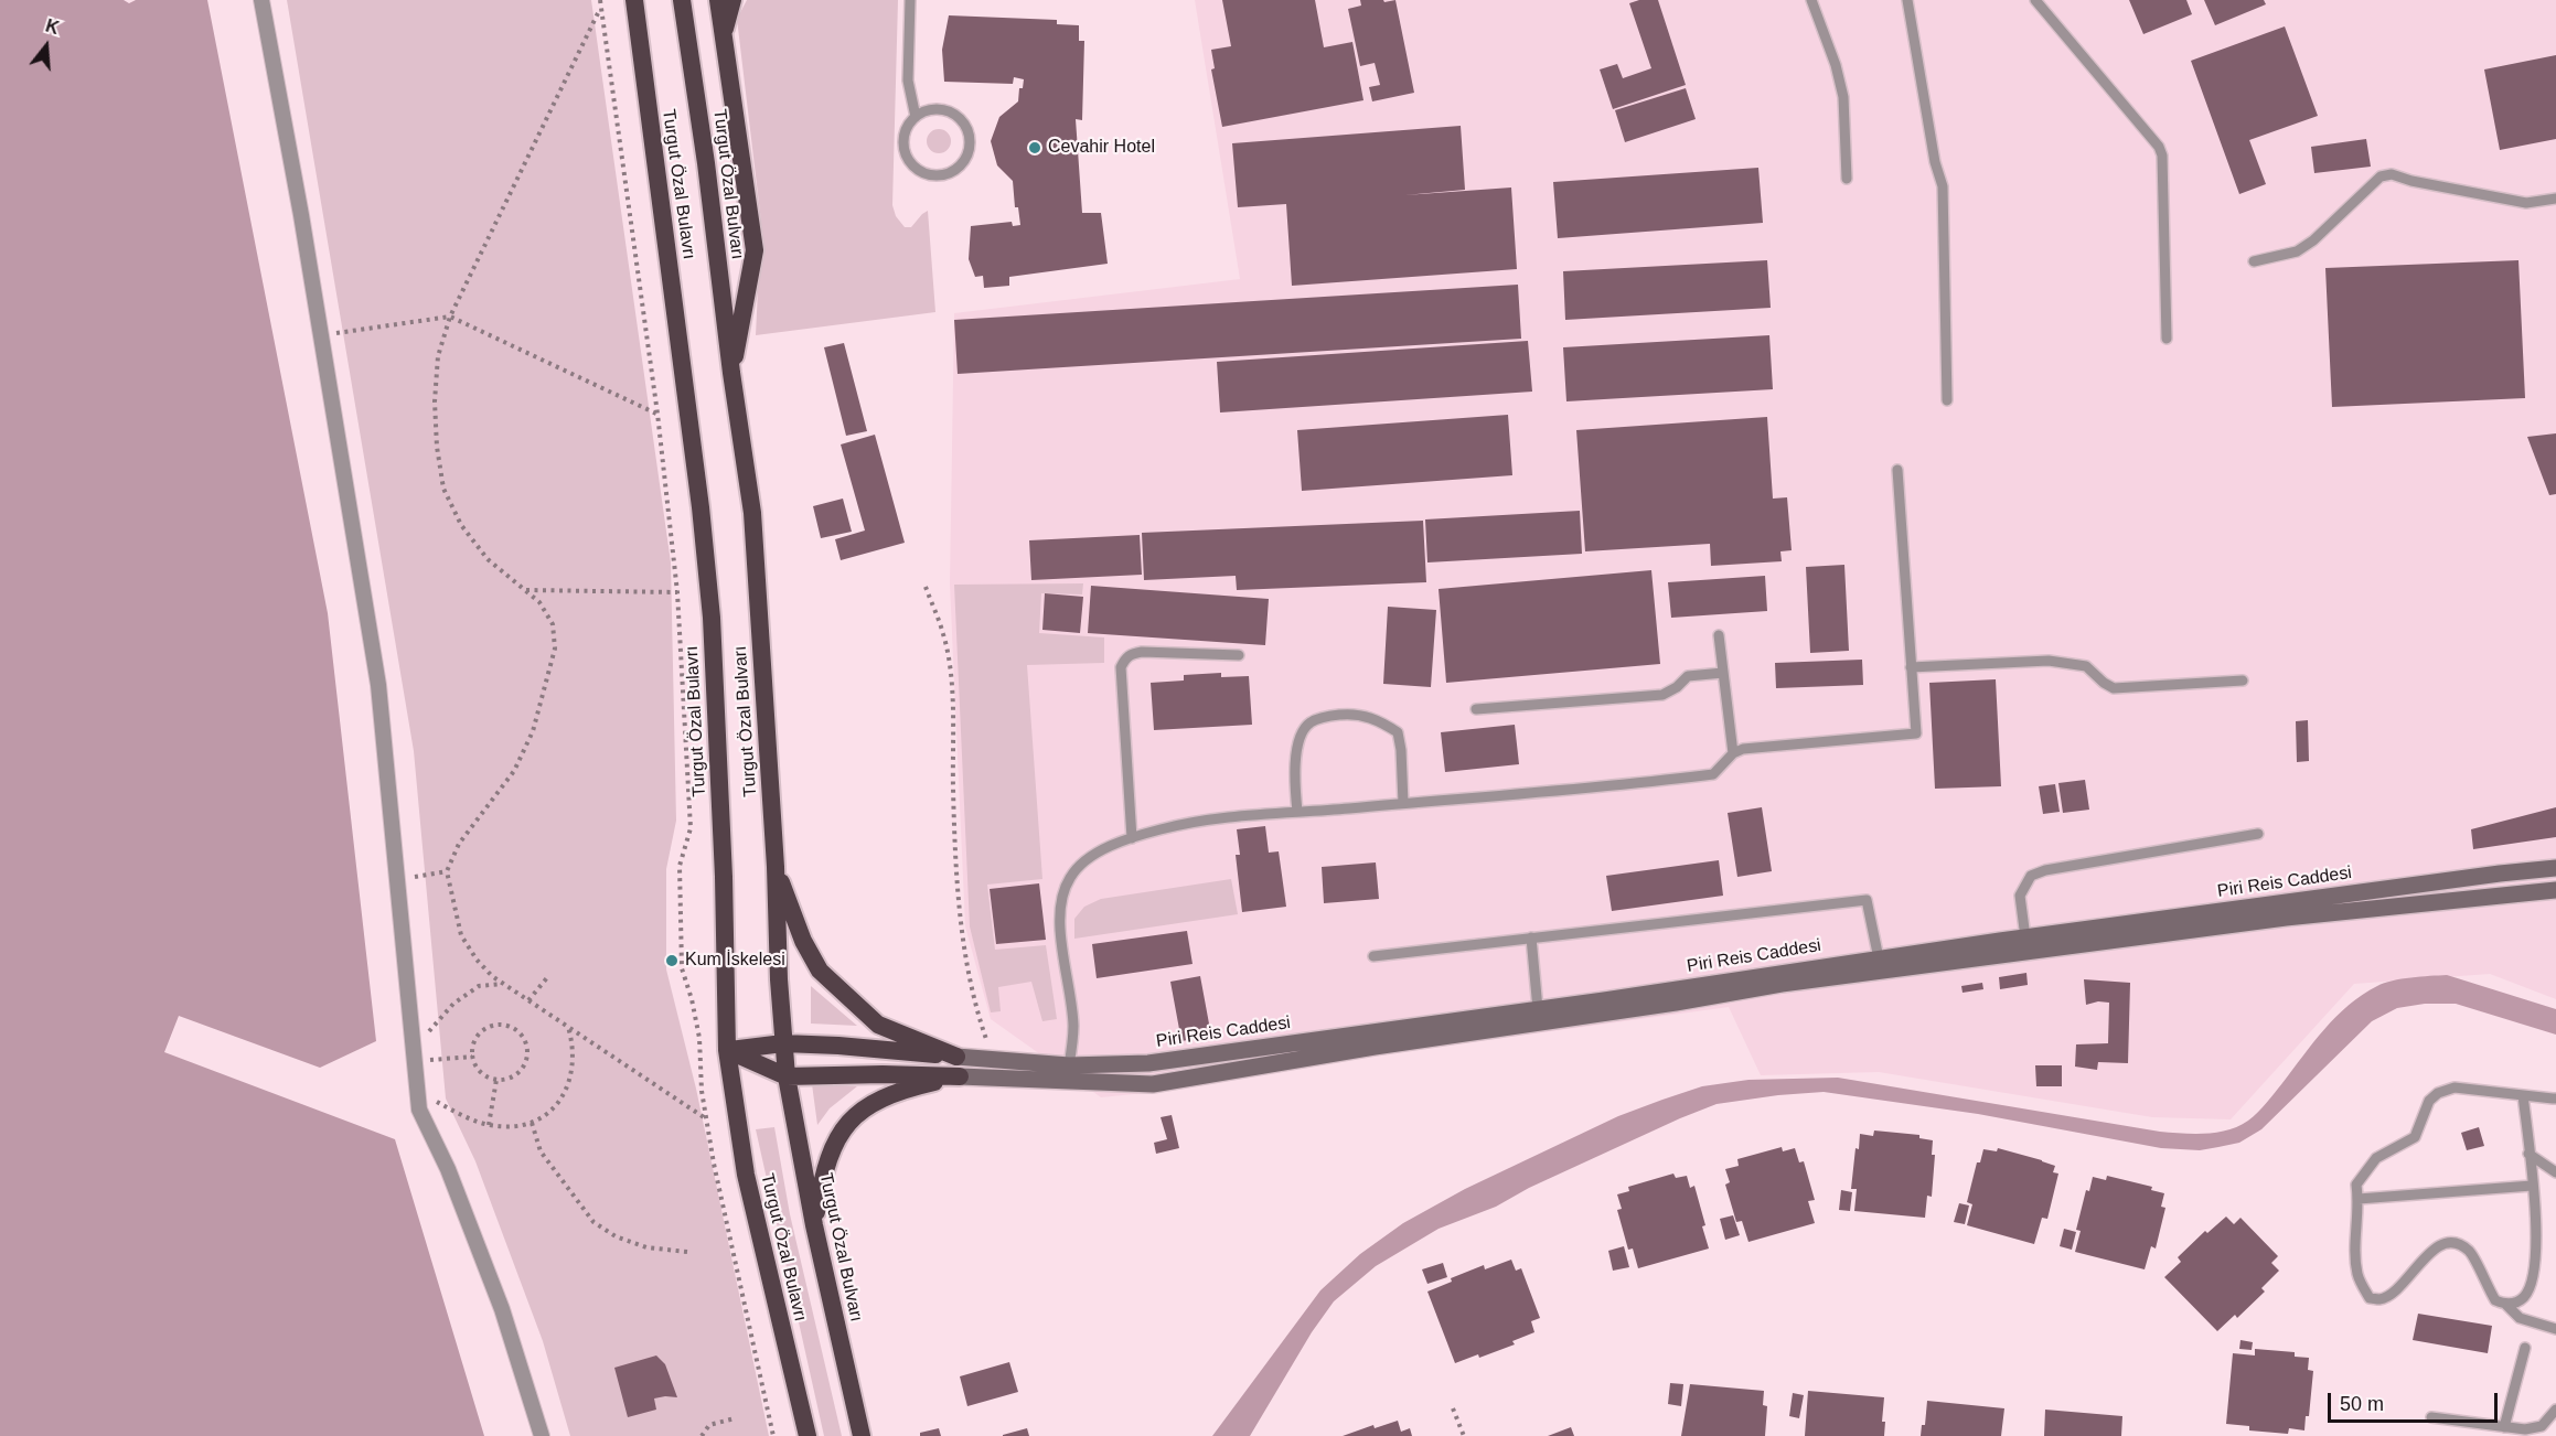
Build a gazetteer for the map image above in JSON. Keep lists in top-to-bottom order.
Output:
{
  "streets": {
    "highway": ["Turgut Özal Bulavrı", "Turgut Özal Bulvarı"],
    "main road": ["Piri Reis Caddesi"]
  },
  "places": ["Cevahir Hotel", "Kum İskelesi"],
  "scale_bar": "50 m",
  "north": "top"
}
